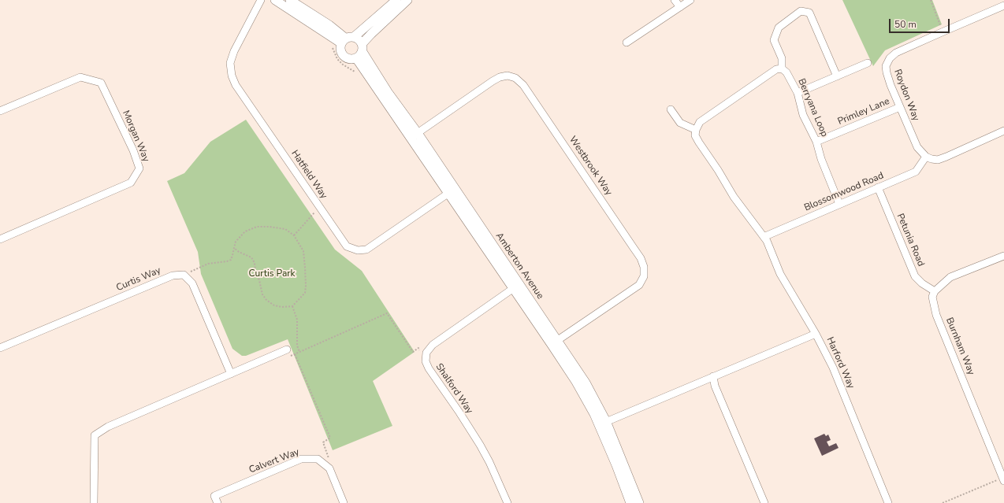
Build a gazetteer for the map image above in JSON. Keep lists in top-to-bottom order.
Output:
{
  "streets": {
    "street": [
      "Roydon Way",
      "Berryana Loop",
      "Primley Lane",
      "Morgan Way",
      "Westbrook Way",
      "Hatfield Way",
      "Blossomwood Road",
      "Petunia Road",
      "Amberton Avenue",
      "Curtis Way",
      "Burnham Way",
      "Harford Way",
      "Shalford Way",
      "Calvert Way"
    ]
  },
  "crossings": [
    ["Roydon Way", "Primley Lane"],
    ["Roydon Way", "Blossomwood Road"],
    ["Berryana Loop", "Primley Lane"],
    ["Berryana Loop", "Blossomwood Road"],
    ["Westbrook Way", "Amberton Avenue"],
    ["Hatfield Way", "Amberton Avenue"],
    ["Blossomwood Road", "Petunia Road"],
    ["Petunia Road", "Burnham Way"],
    ["Amberton Avenue", "Harford Way"]
  ],
  "parks": ["Curtis Park"],
  "scale_bar": "50 m"
}
